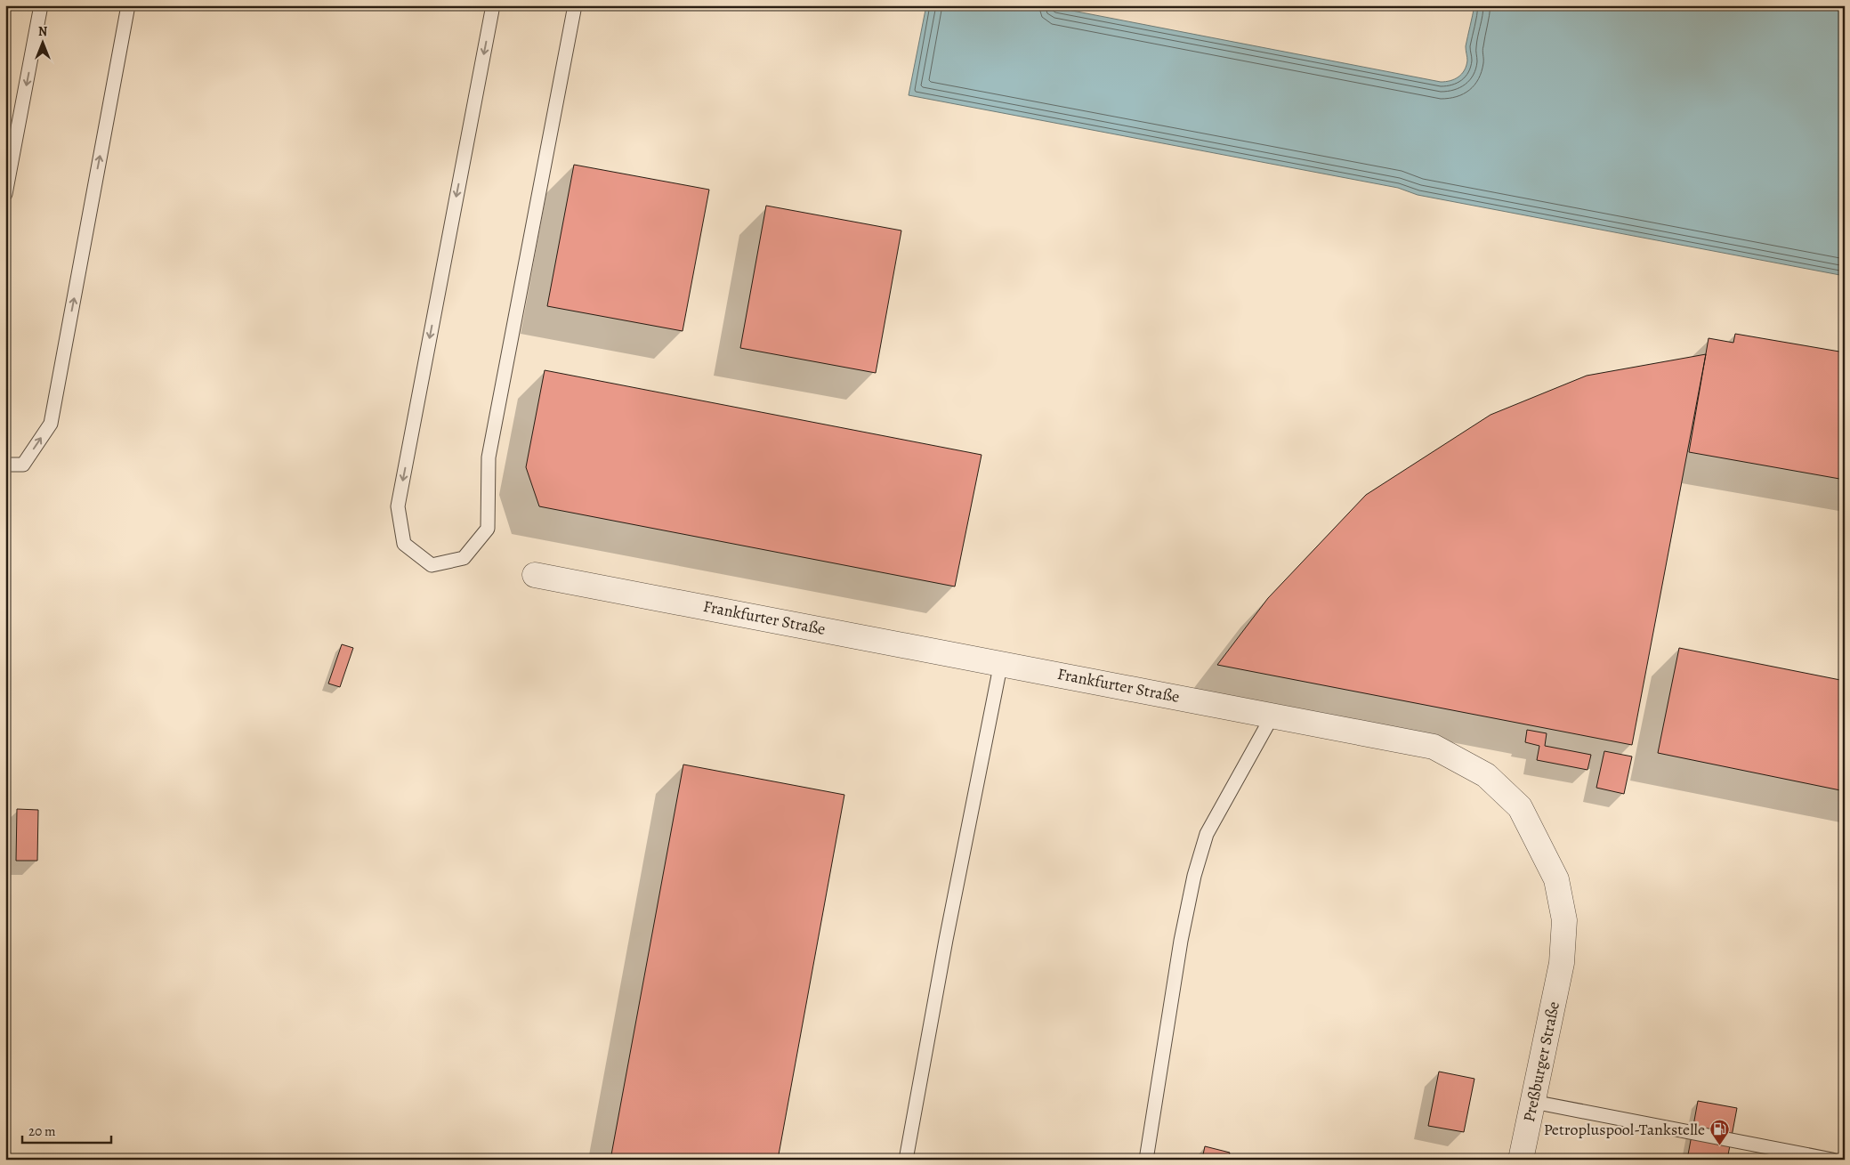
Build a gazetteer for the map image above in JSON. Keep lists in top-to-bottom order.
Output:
{
  "streets": {
    "street": ["Frankfurter Straße", "Preßburger Straße"]
  },
  "crossings": [
    ["Frankfurter Straße", "Preßburger Straße"]
  ],
  "places": {
    "fuel station": ["Petropluspool-Tankstelle"]
  },
  "scale_bar": "20 m",
  "north": "top"
}
